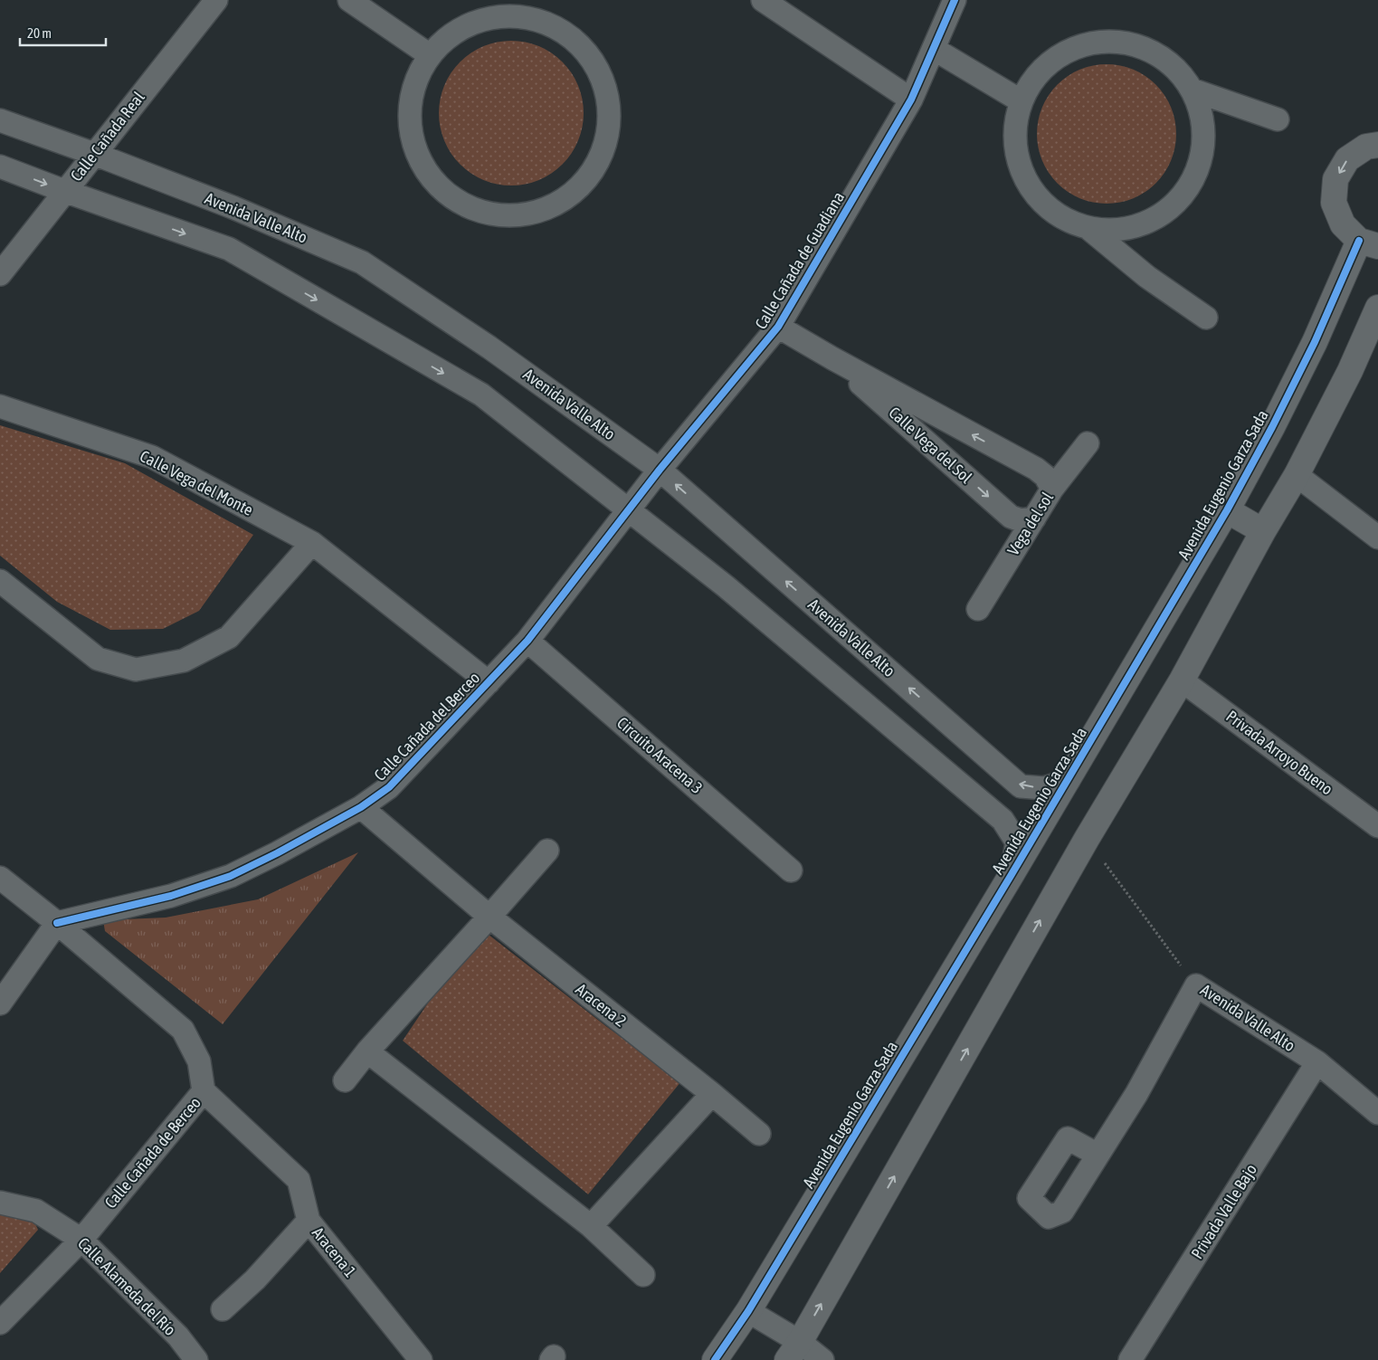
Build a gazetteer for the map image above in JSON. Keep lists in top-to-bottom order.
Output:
{
  "streets": {
    "street": [
      "Calle Cañada Real",
      "Avenida Valle Alto",
      "Calle Cañada de Guadiana",
      "Calle Vega del Sol",
      "Calle Vega del Monte",
      "Avenida Eugenio Garza Sada",
      "Vega del sol",
      "Calle Cañada del Berceo",
      "Privada Arroyo Bueno",
      "Circuito Aracena 3",
      "Aracena 2",
      "Calle Cañada de Berceo",
      "Privada Valle Bajo",
      "Aracena 1",
      "Calle Alameda del Río"
    ]
  },
  "crossings": [
    ["Calle Cañada Real", "Avenida Valle Alto"],
    ["Avenida Valle Alto", "Calle Cañada de Guadiana"],
    ["Avenida Valle Alto", "Avenida Eugenio Garza Sada"],
    ["Avenida Valle Alto", "Privada Valle Bajo"],
    ["Calle Cañada de Guadiana", "Calle Vega del Sol"],
    ["Calle Cañada de Guadiana", "Calle Cañada del Berceo"],
    ["Calle Vega del Sol", "Vega del sol"],
    ["Calle Vega del Monte", "Calle Cañada del Berceo"],
    ["Calle Cañada del Berceo", "Circuito Aracena 3"],
    ["Calle Cañada del Berceo", "Aracena 2"],
    ["Calle Cañada del Berceo", "Calle Cañada de Berceo"],
    ["Calle Cañada de Berceo", "Calle Alameda del Río"]
  ],
  "scale_bar": "20 m"
}
